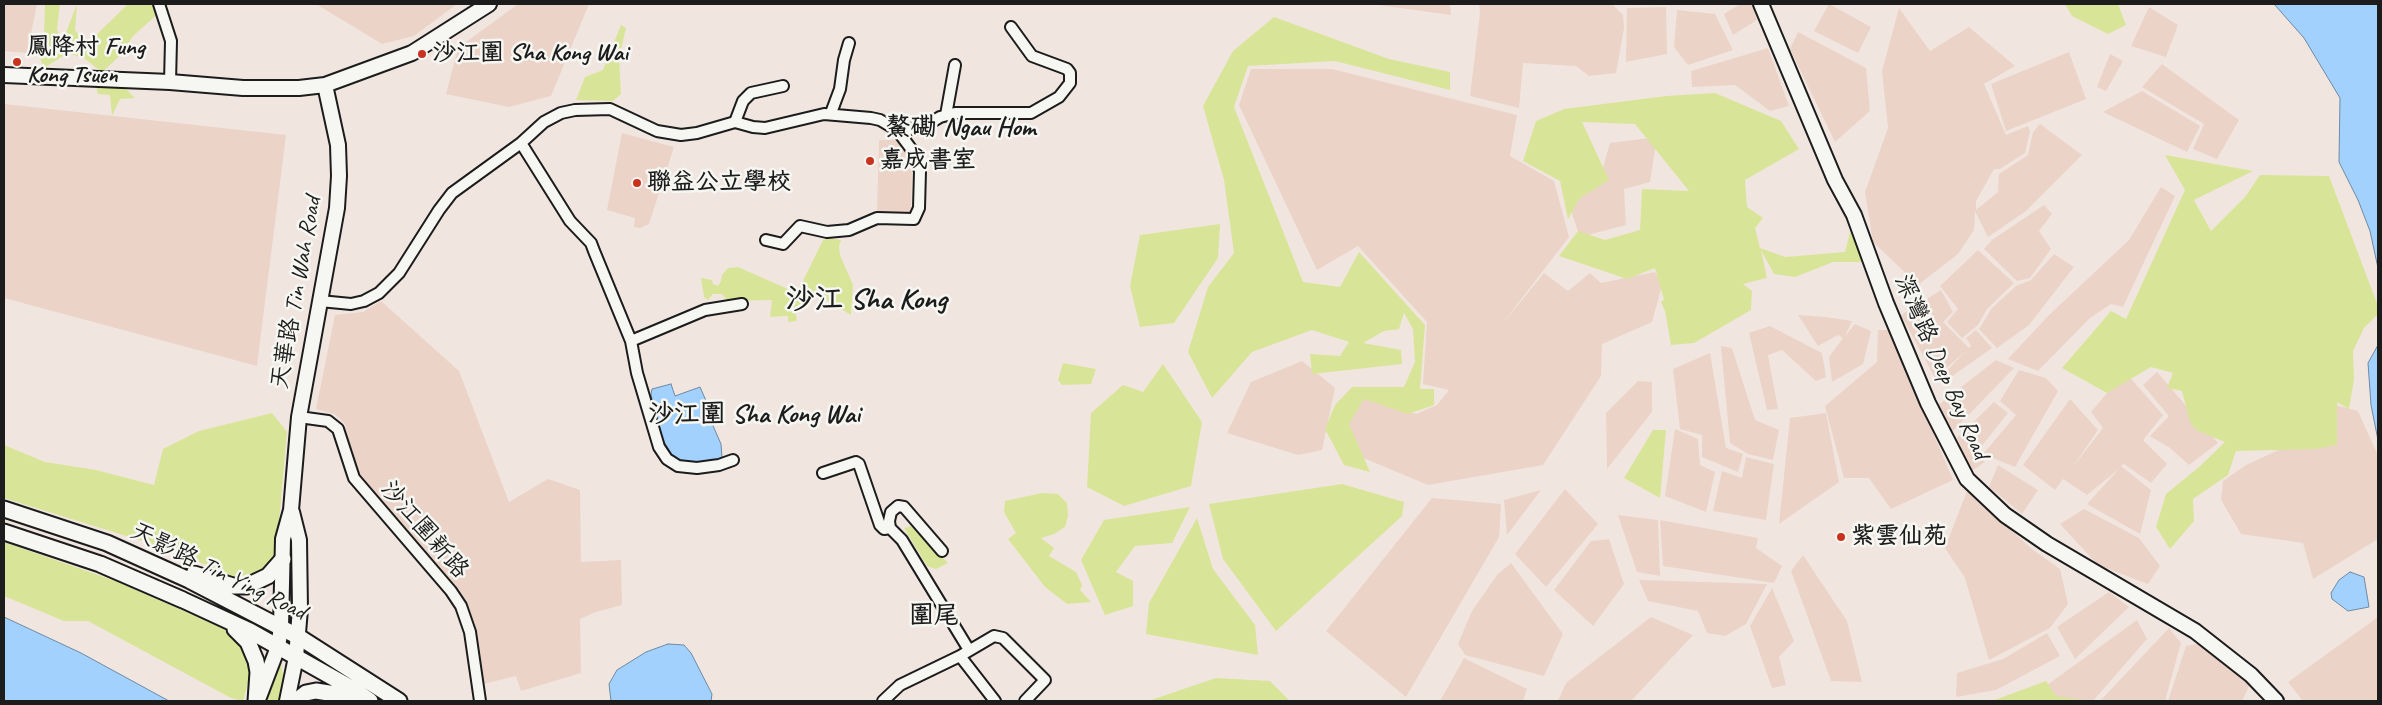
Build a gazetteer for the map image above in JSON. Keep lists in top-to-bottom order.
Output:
{
  "streets": {
    "main road": ["天影路 Tin Ying Road"],
    "street": ["天華路 Tin Wah Road", "深灣路 Deep Bay Road", "沙江圍新路"]
  },
  "crossings": [
    ["天華路 Tin Wah Road", "沙江圍新路"],
    ["天華路 Tin Wah Road", "天影路 Tin Ying Road"]
  ],
  "districts": [
    "鰲磡 Ngau Hom",
    "沙江 Sha Kong",
    "沙江圍 Sha Kong Wai",
    "圍尾"
  ],
  "places": [
    "沙江圍 Sha Kong Wai",
    "鳳降村 Fung Kong Tsuen",
    "嘉成書室",
    "聯益公立學校",
    "紫雲仙苑"
  ]
}
